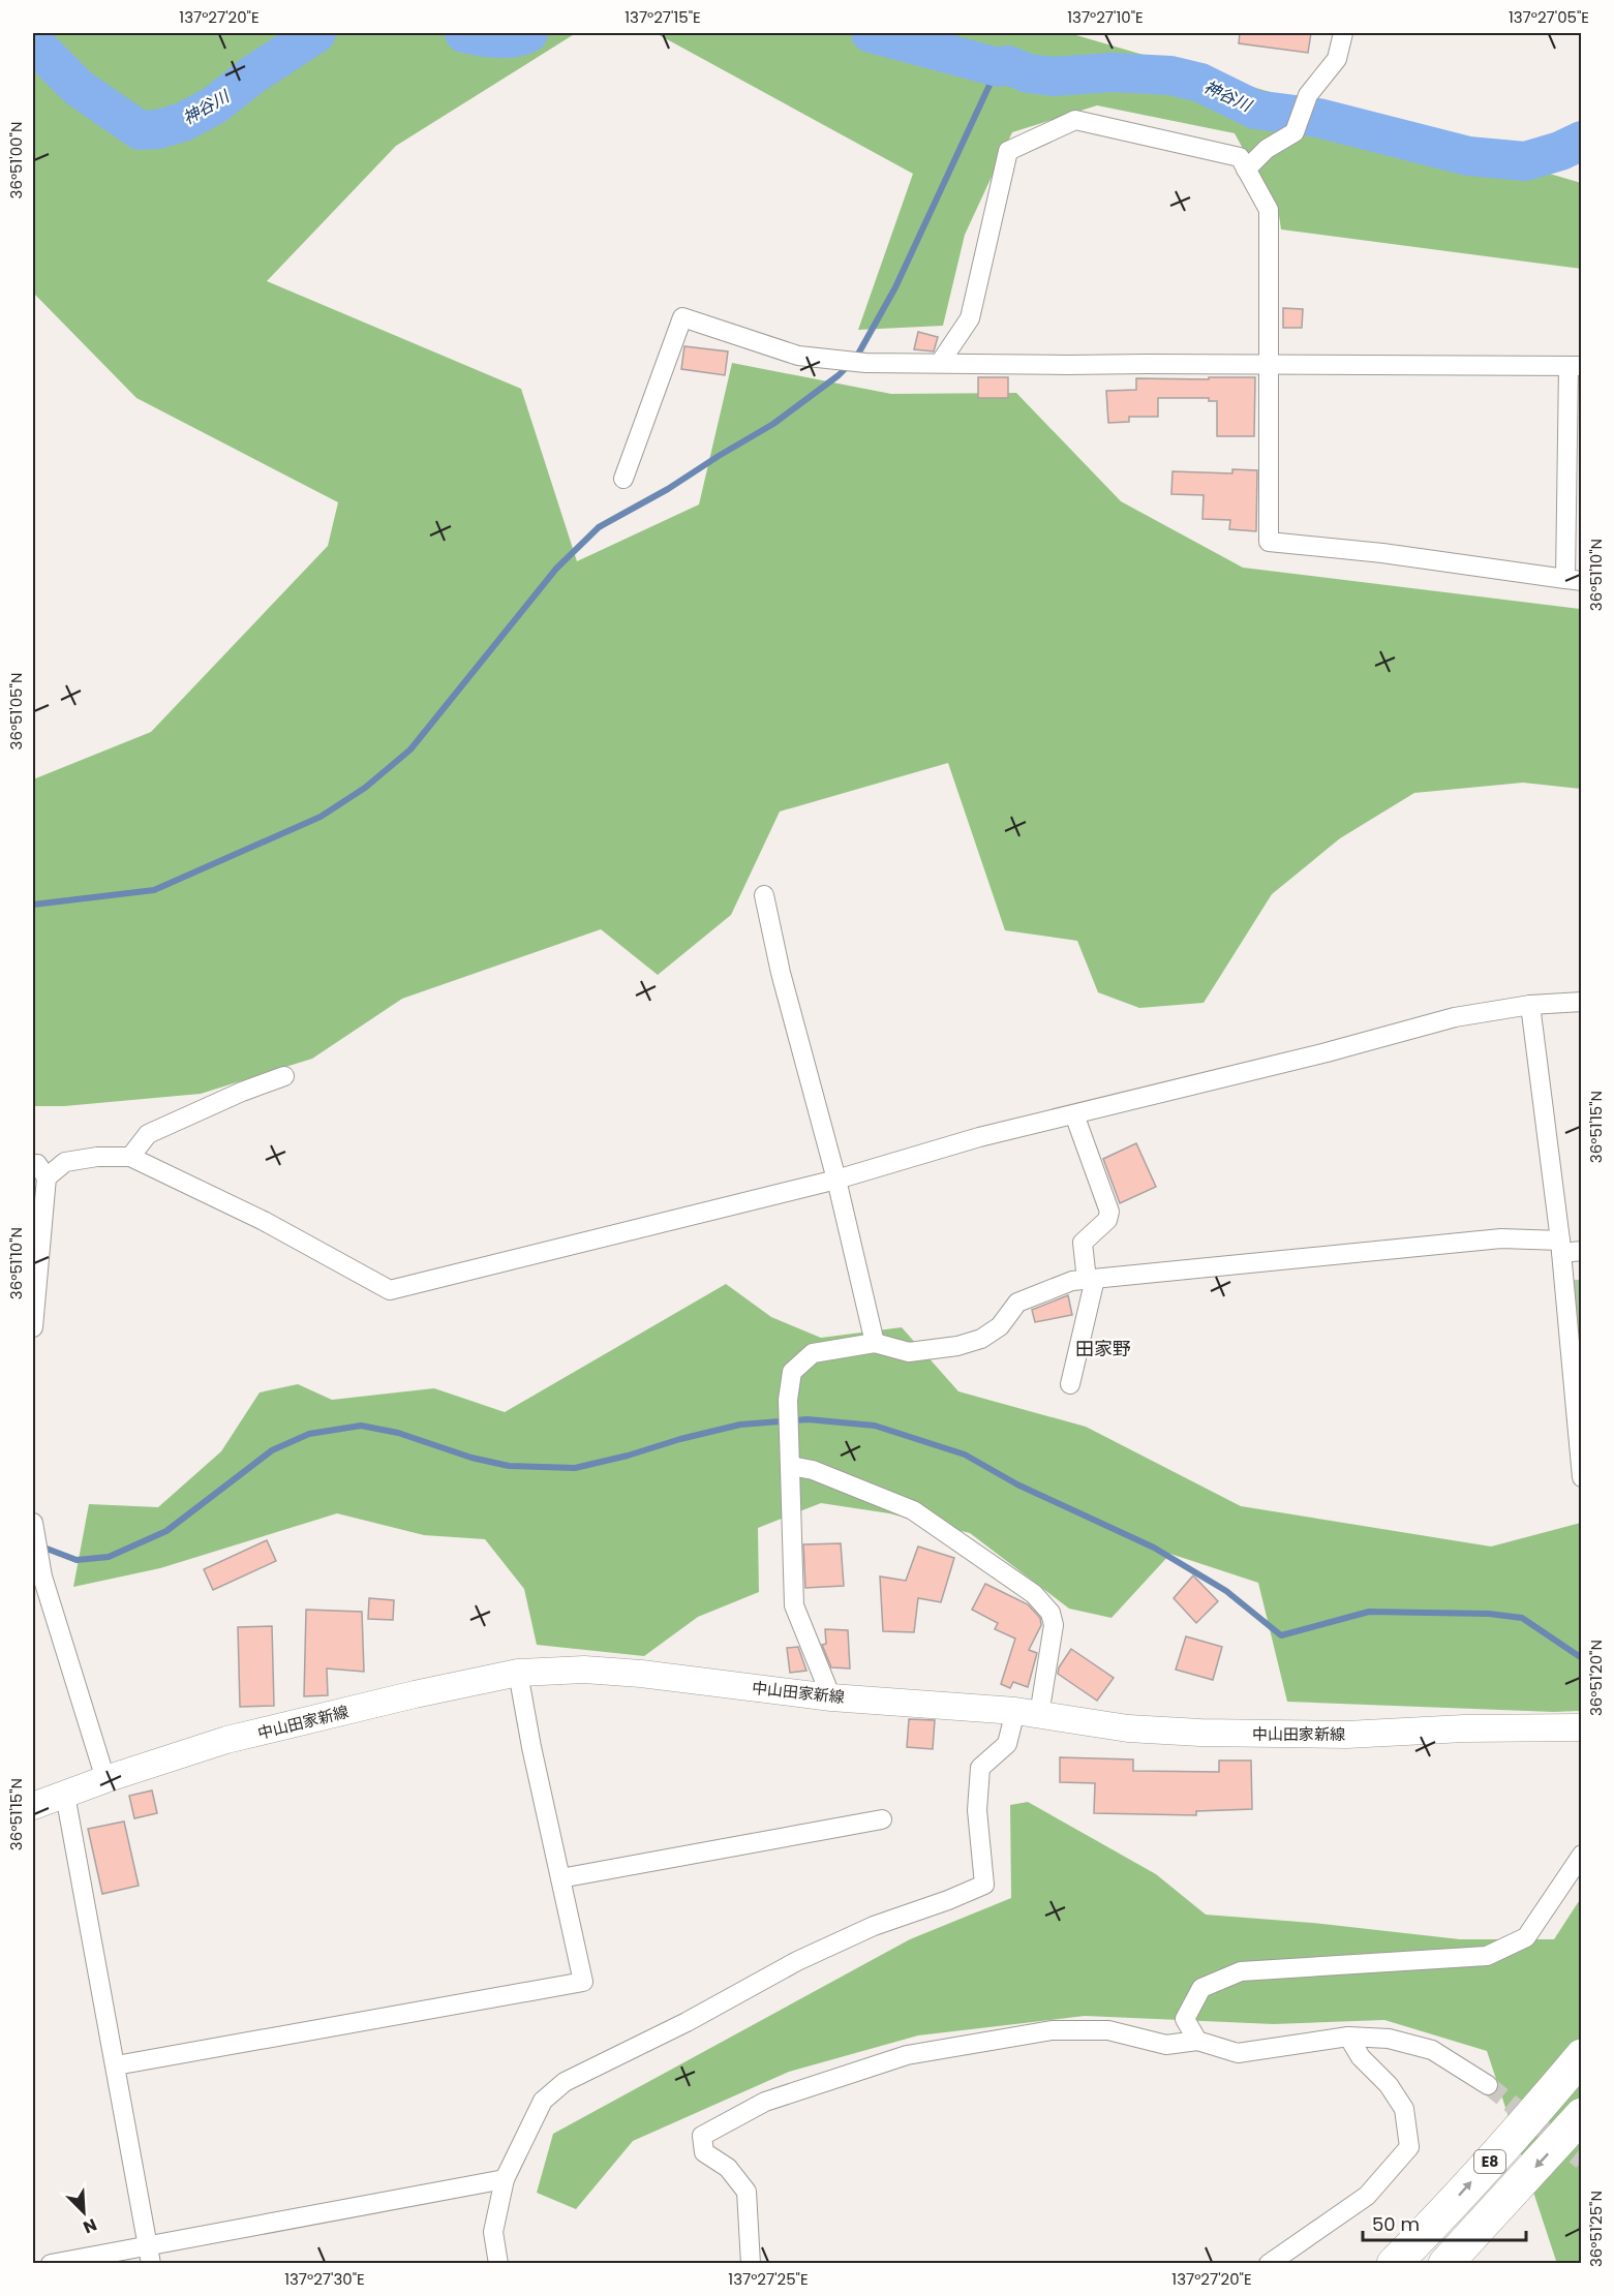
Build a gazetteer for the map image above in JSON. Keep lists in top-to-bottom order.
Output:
{
  "streets": {
    "highway": ["E8"],
    "main road": ["中山田家新線"]
  },
  "districts": ["田家野"],
  "water": ["神谷川"],
  "scale_bar": "50 m",
  "north": "bottom right",
  "coordinates": [
    "137°27'20\"E",
    "137°27'15\"E",
    "137°27'10\"E",
    "137°27'05\"E",
    "36°51'00\"N",
    "36°51'10\"N",
    "36°51'05\"N",
    "36°51'15\"N",
    "36°51'20\"N",
    "36°51'25\"N",
    "137°27'30\"E",
    "137°27'25\"E"
  ]
}
